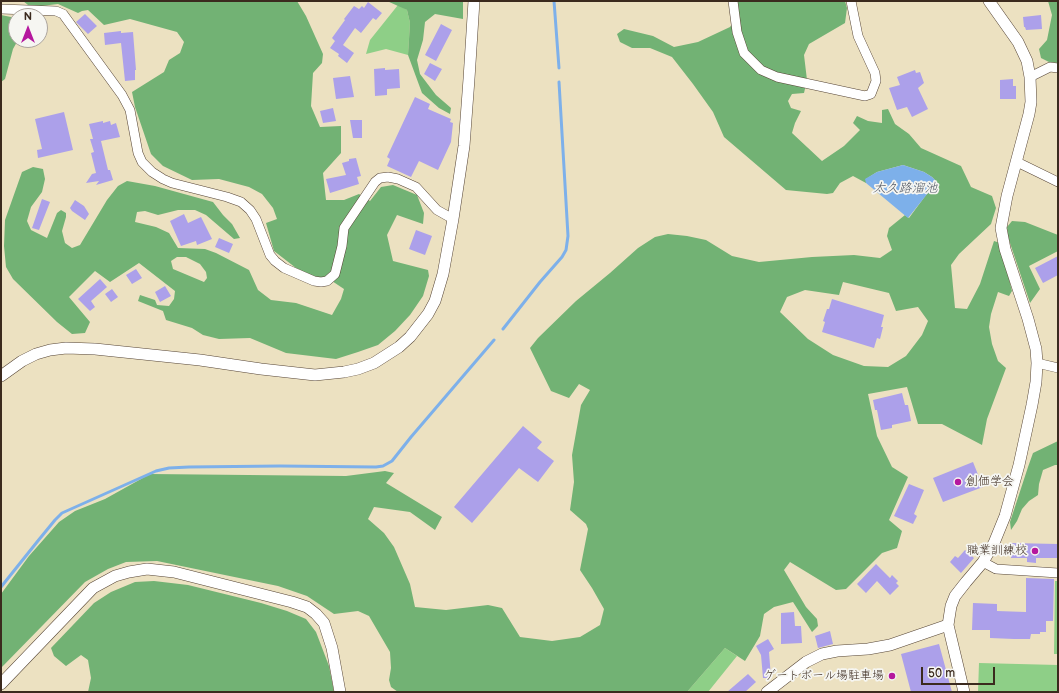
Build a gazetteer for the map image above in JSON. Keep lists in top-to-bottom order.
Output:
{
  "water": ["太久路溜池"],
  "places": ["創価学会", "職業訓練校", "ゲートボール場駐車場"],
  "scale_bar": "50 m",
  "north": "top"
}
